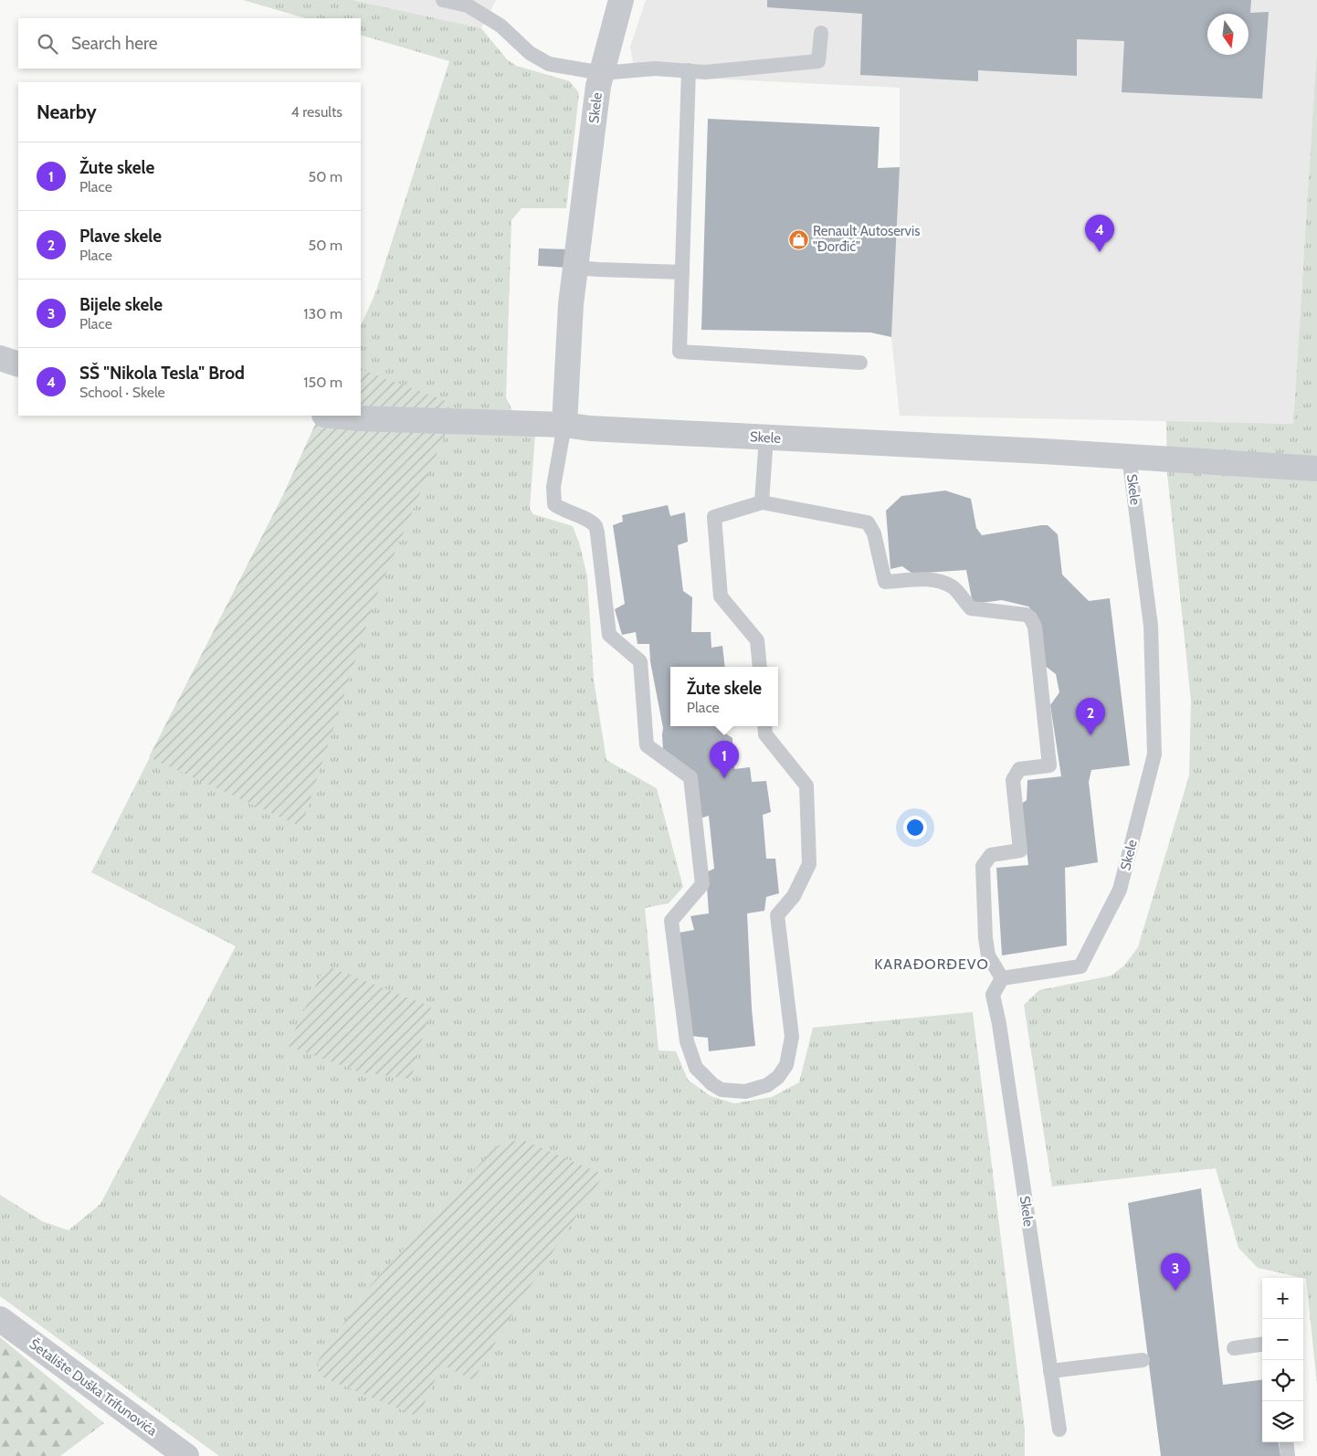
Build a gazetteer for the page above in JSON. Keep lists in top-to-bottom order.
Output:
{
  "streets": {
    "street": ["Skele", "Šetalište Duška Trifunovića"]
  },
  "districts": ["KARAĐORĐEVO"],
  "places": {
    "shop": ["Renault Autoservis \"Đorđić\""]
  },
  "north": "bottom",
  "page": {
    "search": "Search here",
    "heading": ["Nearby", "4 results"],
    "list": [
      {
        "mark": "1",
        "name": "Žute skele",
        "note": "Place",
        "value": "50 m"
      },
      {
        "mark": "2",
        "name": "Plave skele",
        "note": "Place",
        "value": "50 m"
      },
      {
        "mark": "3",
        "name": "Bijele skele",
        "note": "Place",
        "value": "130 m"
      },
      {
        "mark": "4",
        "name": "SŠ \"Nikola Tesla\" Brod",
        "note": "School · Skele",
        "value": "150 m"
      }
    ],
    "pins": [
      "4",
      "2",
      "1",
      "3"
    ],
    "popup": ["Žute skele", "Place"],
    "map_buttons": ["+", "−"]
  }
}
